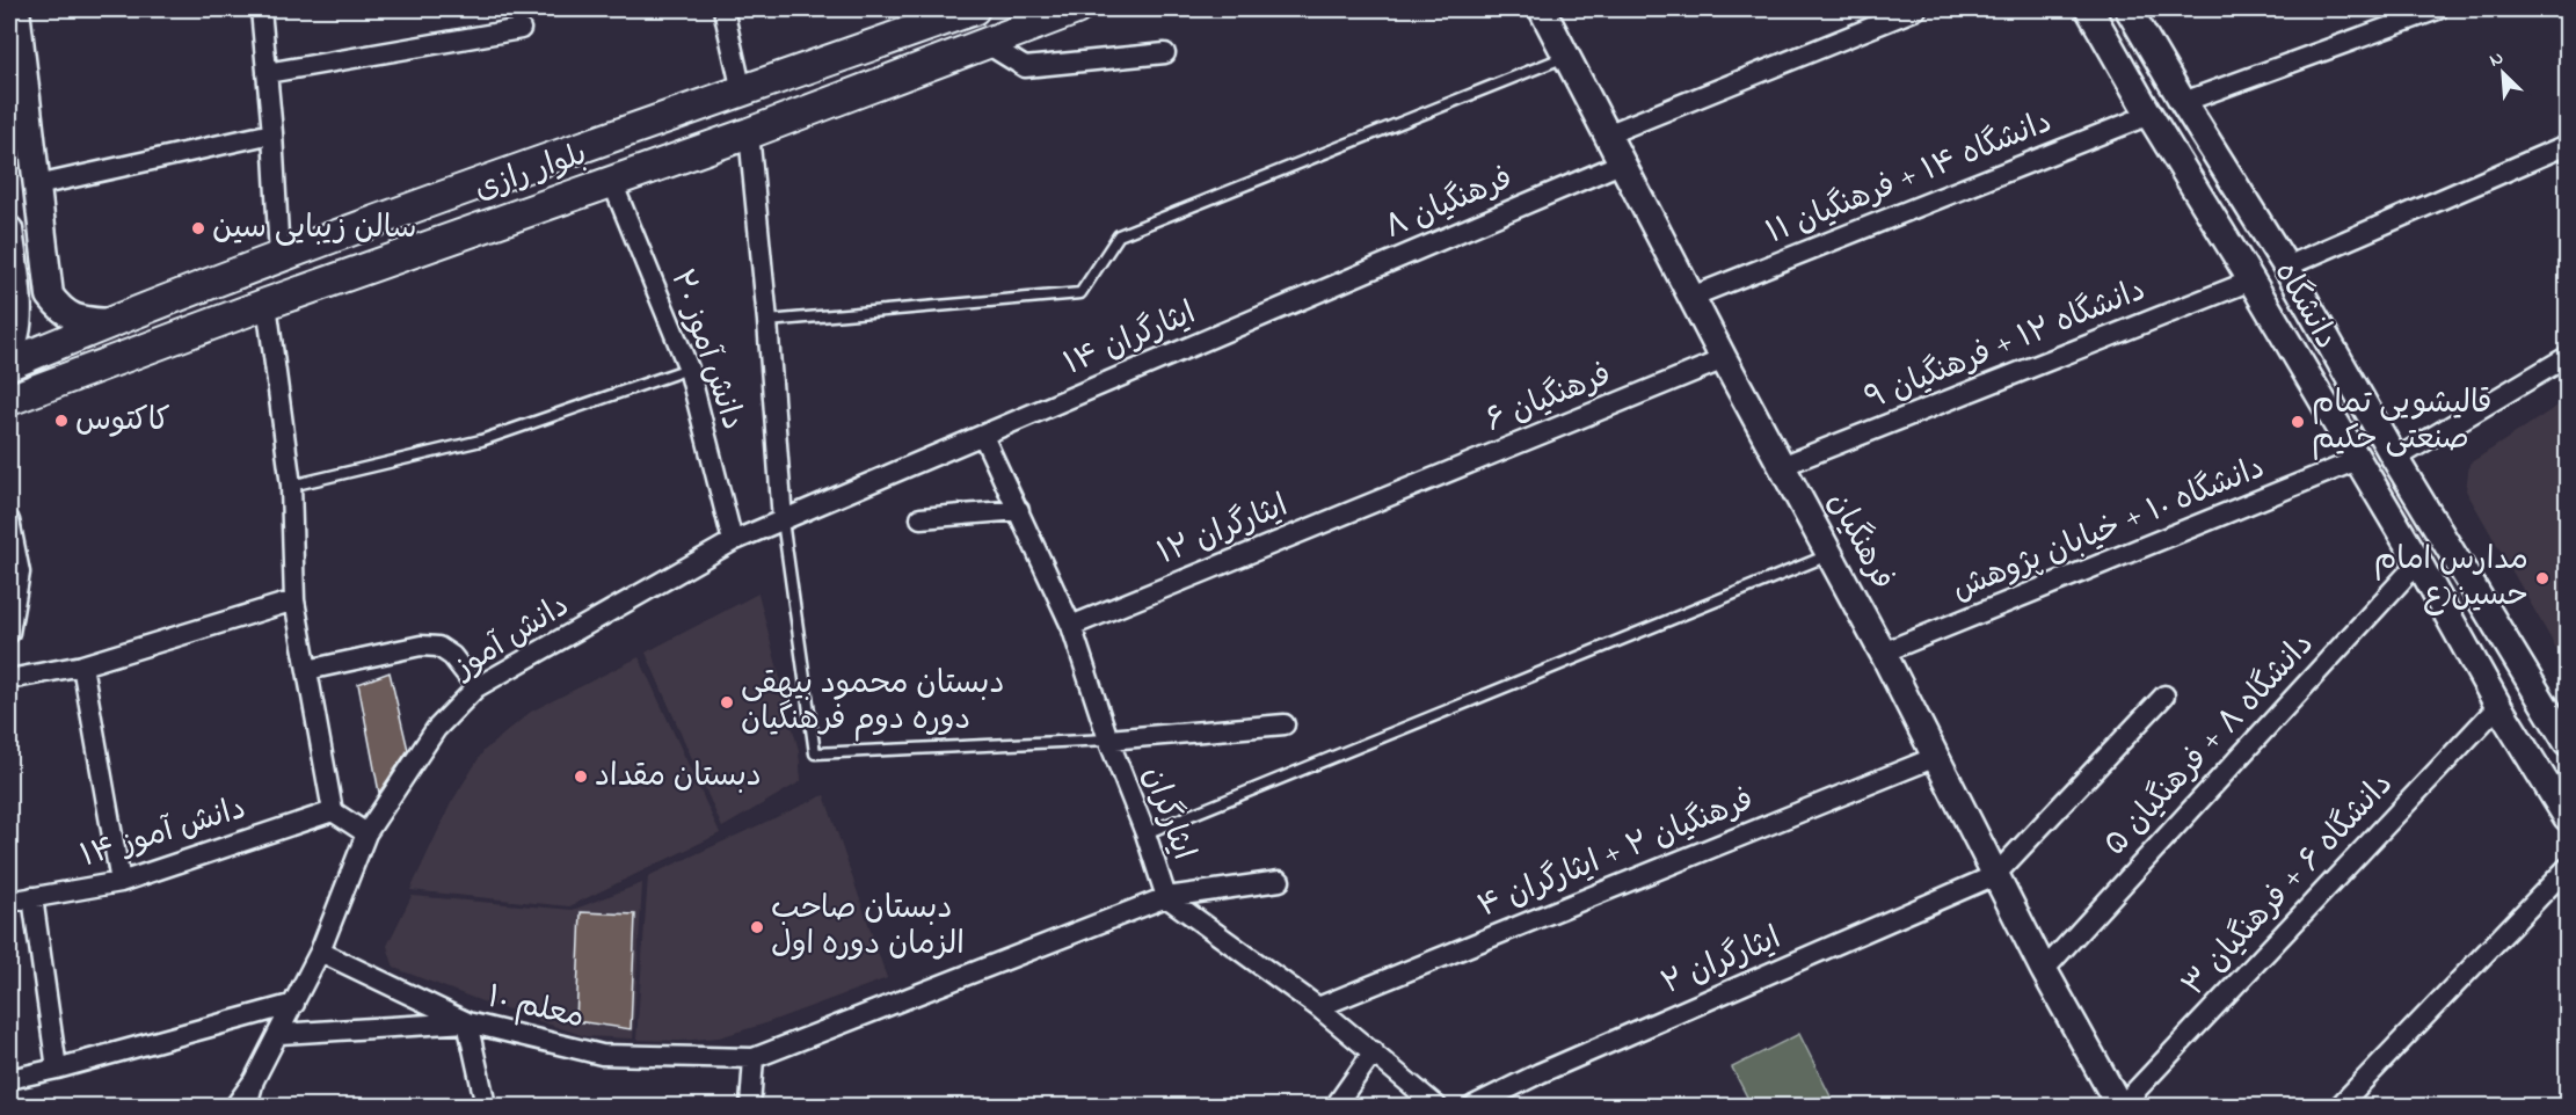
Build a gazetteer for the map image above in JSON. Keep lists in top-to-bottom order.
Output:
{
  "streets": {
    "main road": ["بلوار رازی", "دانشگاه", "فرهنگیان"],
    "street": [
      "دانشگاه ۱۴ + فرهنگیان ۱۱",
      "فرهنگیان ۸",
      "ایثارگران ۱۴",
      "دانشگاه ۱۲ + فرهنگیان ۹",
      "دانش آموز ۲۰",
      "فرهنگیان ۶",
      "دانشگاه ۱۰ + خیابان پژوهش",
      "ایثارگران ۱۲",
      "دانش آموز",
      "دانشگاه ۸ + فرهنگیان ۵",
      "ایثارگران",
      "دانش آموز ۱۴",
      "فرهنگیان ۲ + ایثارگران ۴",
      "دانشگاه ۶ + فرهنگیان ۳",
      "ایثارگران ۲",
      "معلم ۱۰"
    ]
  },
  "crossings": [
    ["بلوار رازی", "دانش آموز ۲۰"],
    ["دانشگاه ۱۴ + فرهنگیان ۱۱", "دانشگاه"],
    ["دانشگاه ۱۴ + فرهنگیان ۱۱", "فرهنگیان"],
    ["فرهنگیان ۸", "ایثارگران ۱۴"],
    ["فرهنگیان ۸", "فرهنگیان"],
    ["دانشگاه", "دانشگاه ۱۲ + فرهنگیان ۹"],
    ["دانشگاه", "دانشگاه ۱۰ + خیابان پژوهش"],
    ["دانشگاه", "دانشگاه ۸ + فرهنگیان ۵"],
    ["دانشگاه", "دانشگاه ۶ + فرهنگیان ۳"],
    ["ایثارگران ۱۴", "دانش آموز"],
    ["ایثارگران ۱۴", "ایثارگران"],
    ["دانشگاه ۱۲ + فرهنگیان ۹", "فرهنگیان"],
    ["دانش آموز ۲۰", "دانش آموز"],
    ["فرهنگیان ۶", "ایثارگران ۱۲"],
    ["فرهنگیان ۶", "فرهنگیان"],
    ["دانشگاه ۱۰ + خیابان پژوهش", "فرهنگیان"],
    ["ایثارگران ۱۲", "ایثارگران"],
    ["فرهنگیان", "دانشگاه ۸ + فرهنگیان ۵"],
    ["فرهنگیان", "فرهنگیان ۲ + ایثارگران ۴"],
    ["فرهنگیان", "دانشگاه ۶ + فرهنگیان ۳"],
    ["فرهنگیان", "ایثارگران ۲"],
    ["دانش آموز", "ایثارگران"],
    ["دانش آموز", "معلم ۱۰"],
    ["ایثارگران", "فرهنگیان ۲ + ایثارگران ۴"]
  ],
  "places": [
    "سالن زیبایی سین",
    "کاکتوس",
    "قالیشویی تمام صنعتی حکیم",
    "مدارس امام حسین(ع",
    "دبستان محمود بیهقی دوره دوم فرهنگیان",
    "دبستان مقداد",
    "دبستان صاحب الزمان دوره اول"
  ],
  "north": "top left"
}
